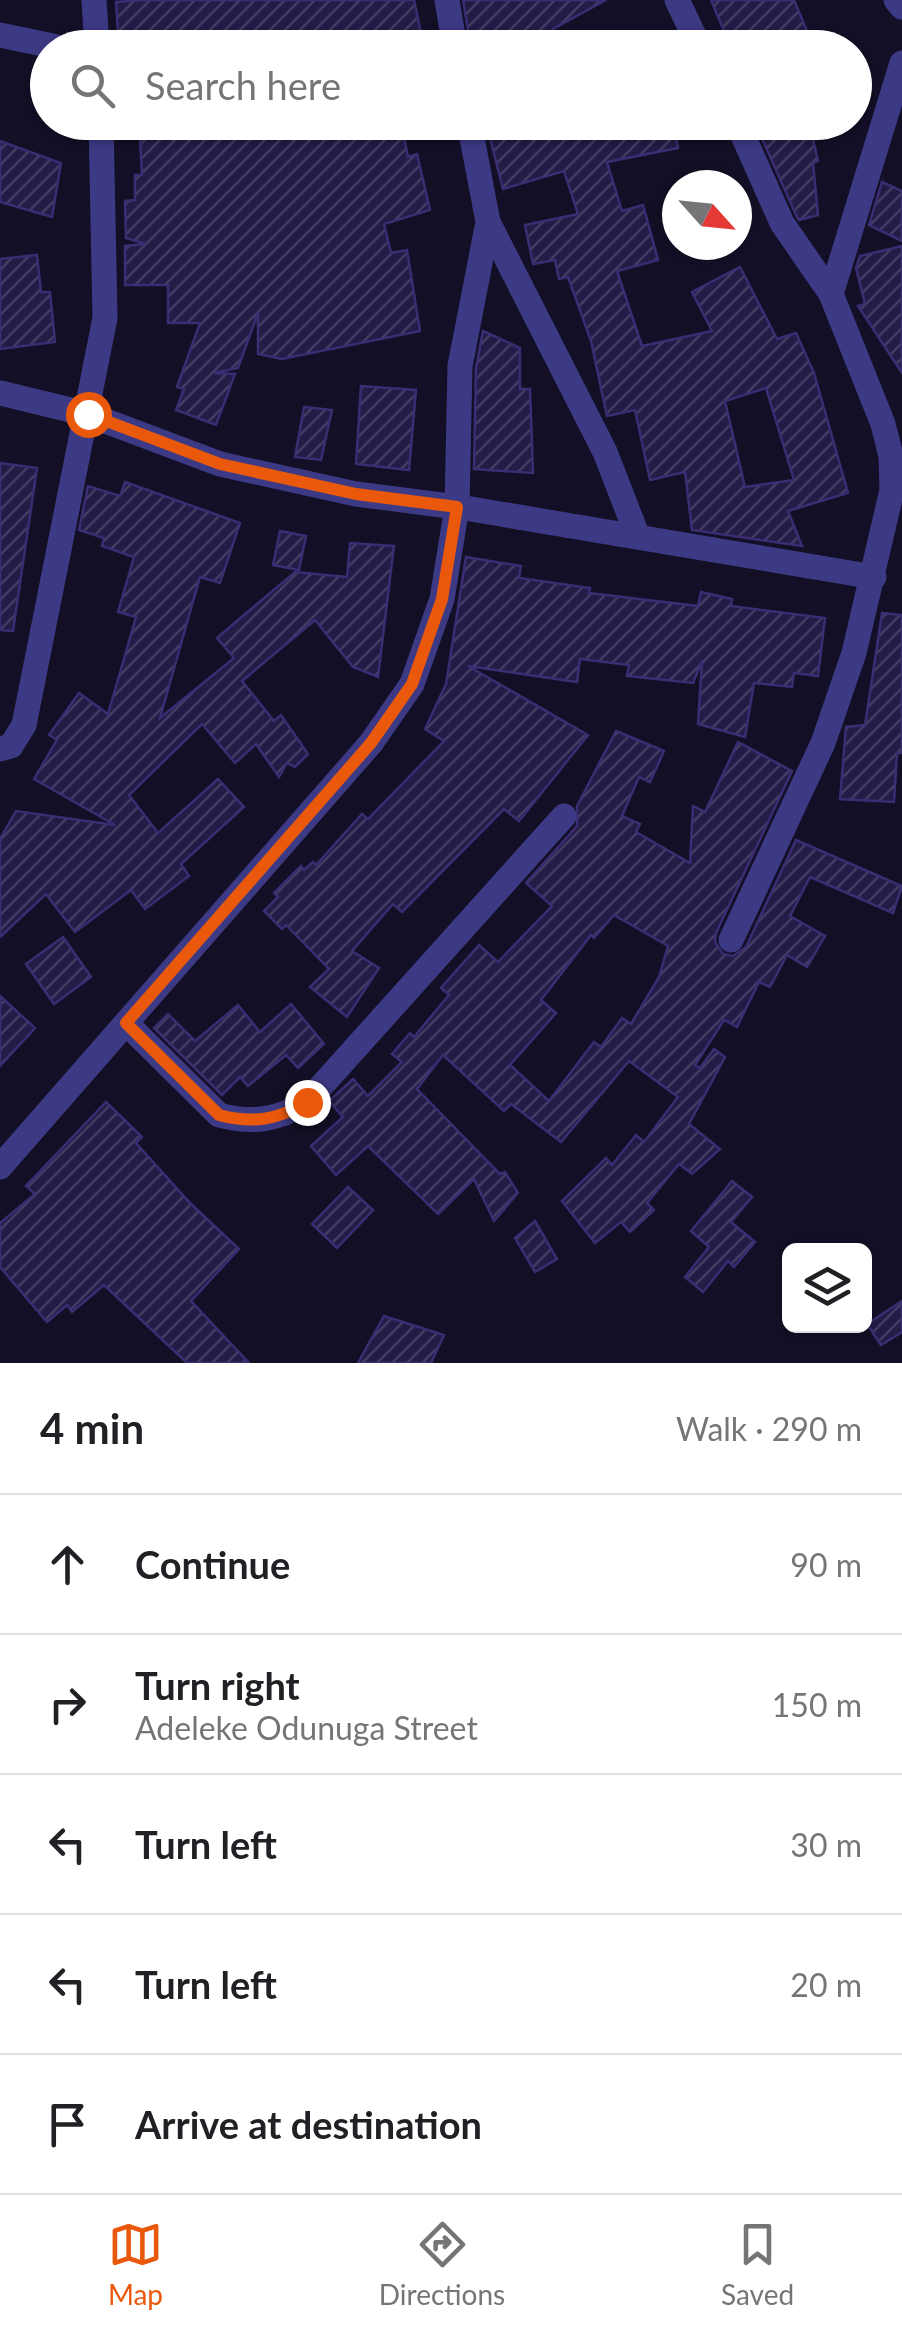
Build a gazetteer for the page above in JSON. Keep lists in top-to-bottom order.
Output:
{
  "north": "bottom right",
  "page": {
    "search": "Search here",
    "heading": ["4 min", "Walk · 290 m"],
    "list": [
      ["Continue", "90 m"],
      ["Turn right", "Adeleke Odunuga Street", "150 m"],
      ["Turn left", "30 m"],
      ["Turn left", "20 m"],
      "Arrive at destination"
    ],
    "nav": ["Map", "Directions", "Saved"]
  }
}
